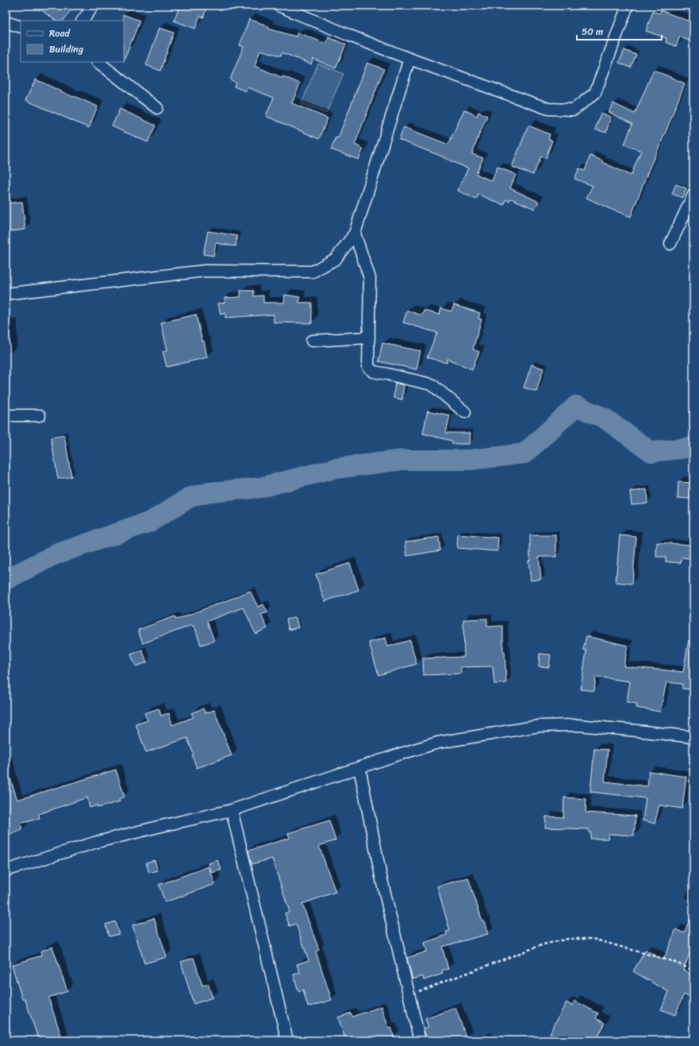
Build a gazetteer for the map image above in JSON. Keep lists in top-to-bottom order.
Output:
{
  "legend": ["Road", "Building"],
  "scale_bar": "50 m"
}
